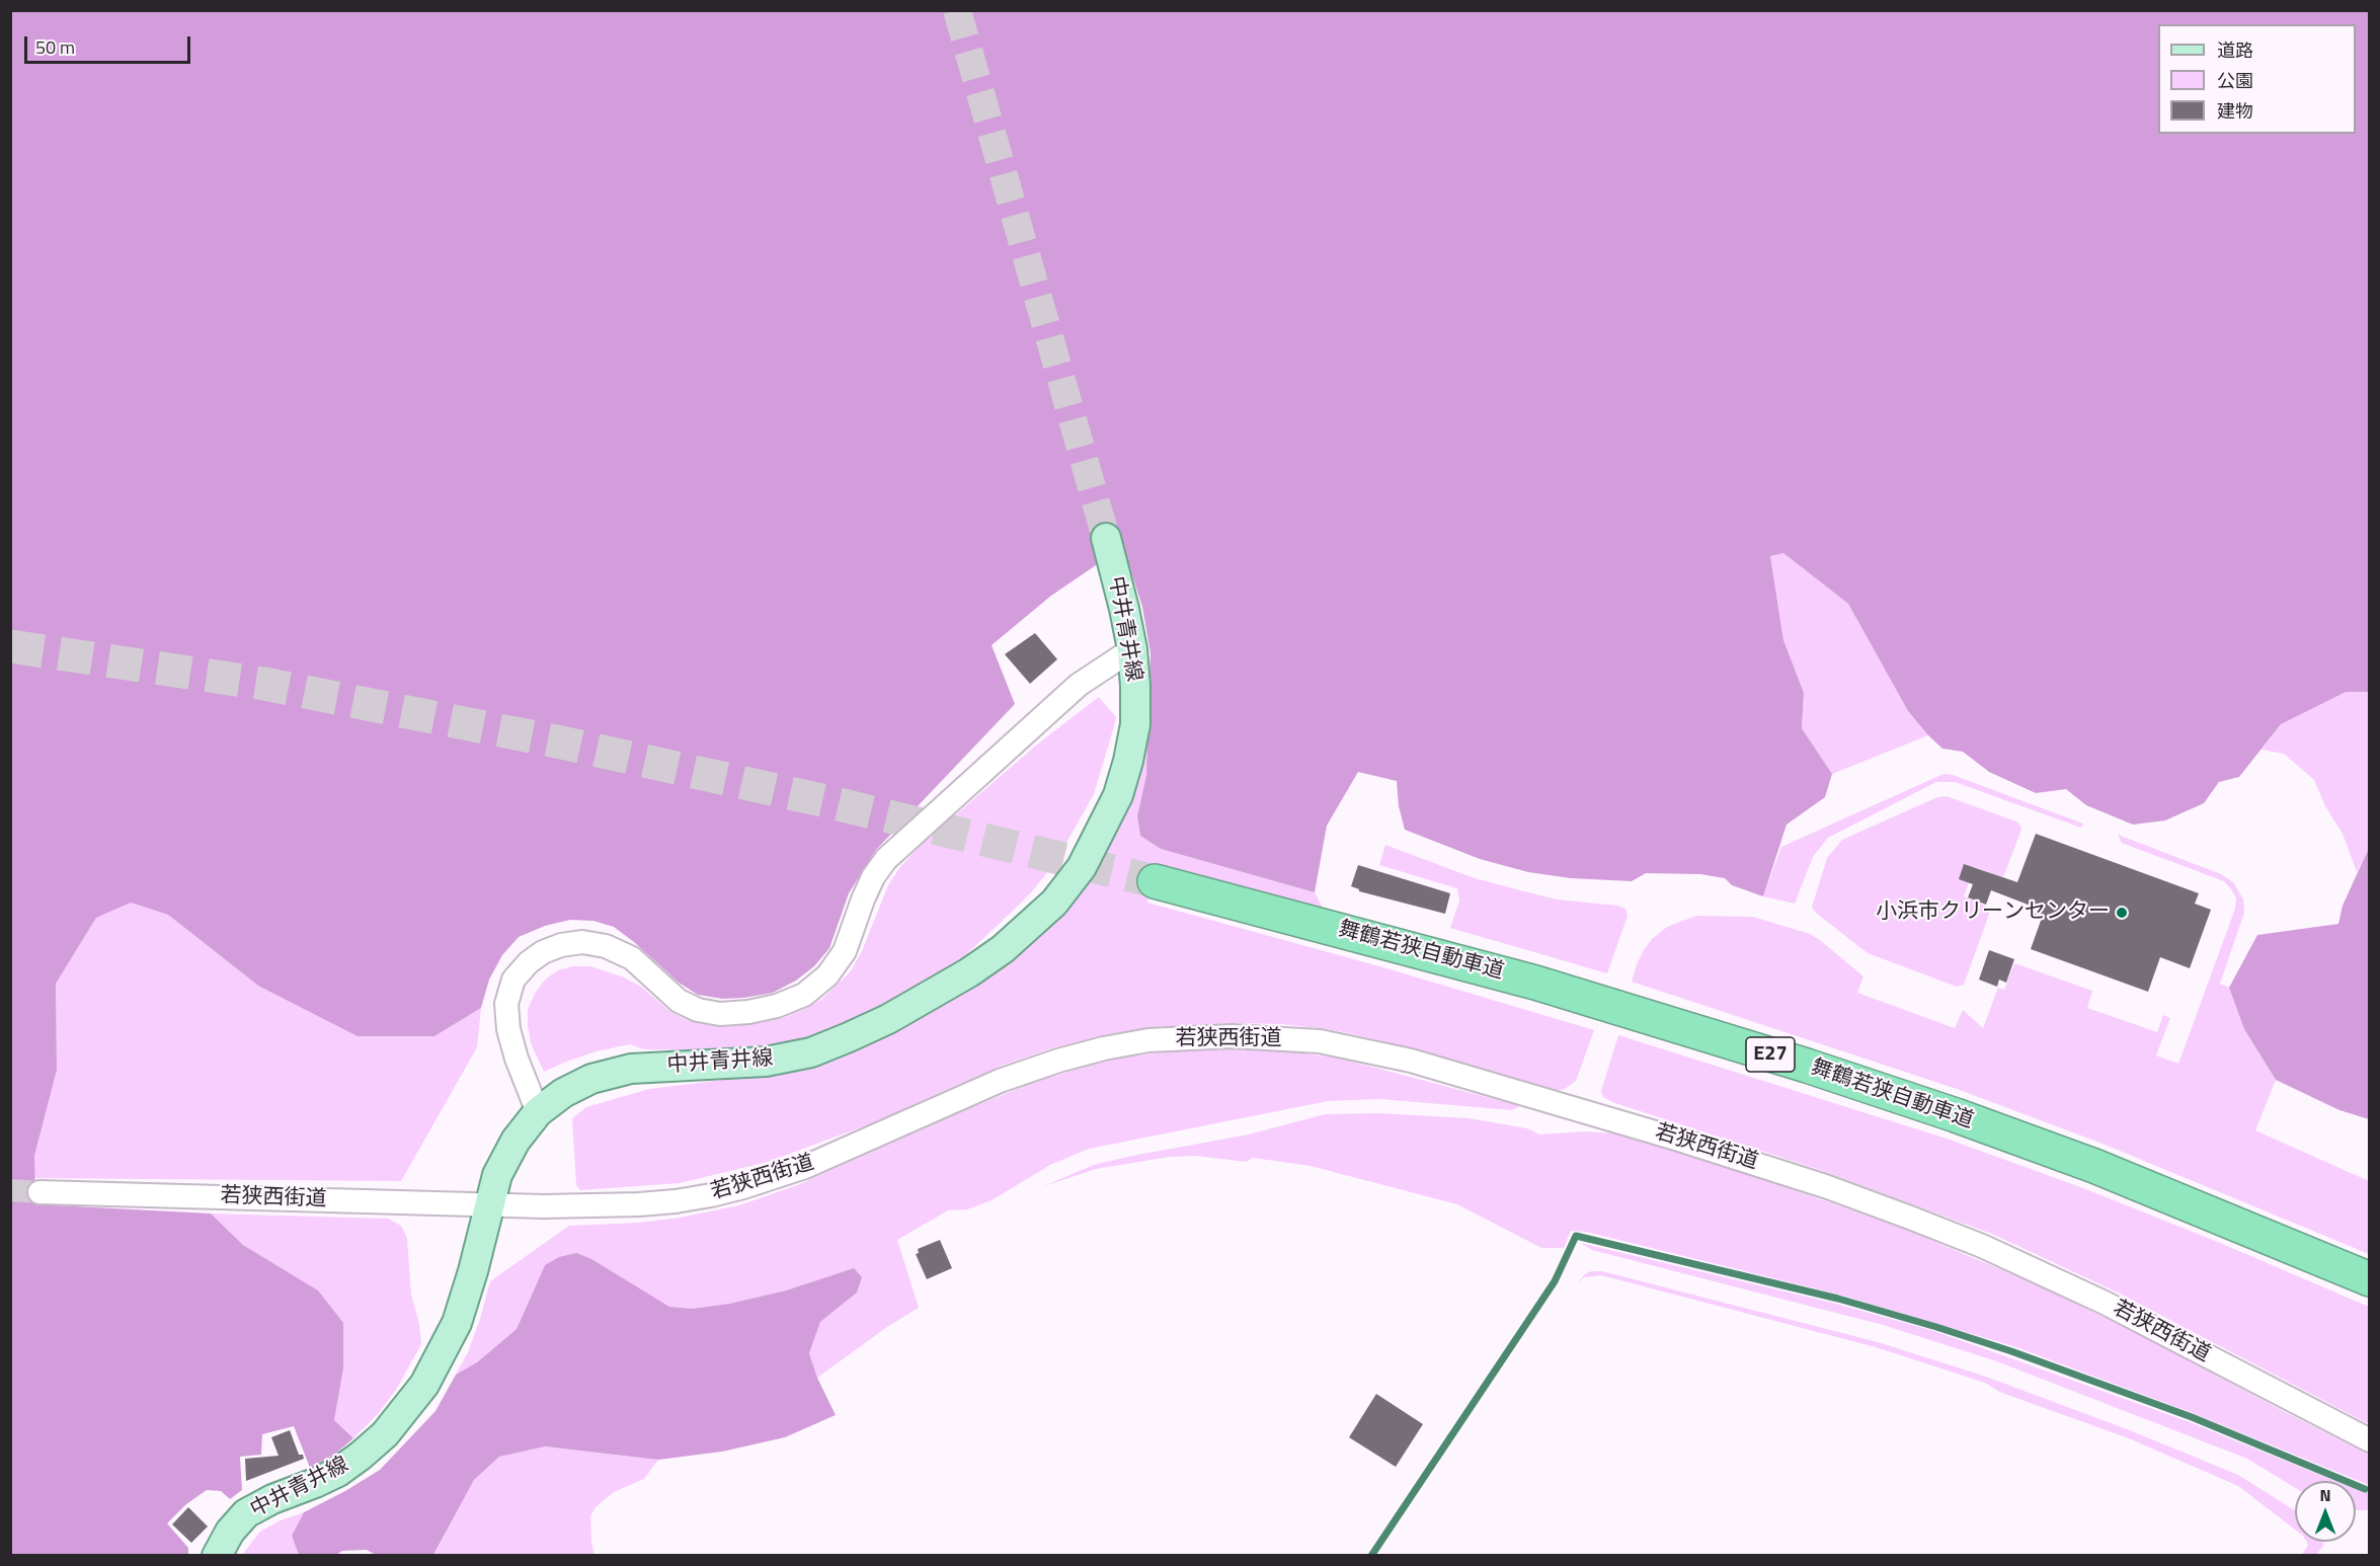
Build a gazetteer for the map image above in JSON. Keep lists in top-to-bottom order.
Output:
{
  "streets": {
    "highway": ["舞鶴若狭自動車道", "E27"],
    "main road": ["中井青井線"],
    "street": ["若狭西街道"]
  },
  "crossings": [
    ["中井青井線", "若狭西街道"]
  ],
  "places": ["小浜市クリーンセンター"],
  "legend": ["道路", "公園", "建物"],
  "scale_bar": "50 m",
  "north": "top"
}
